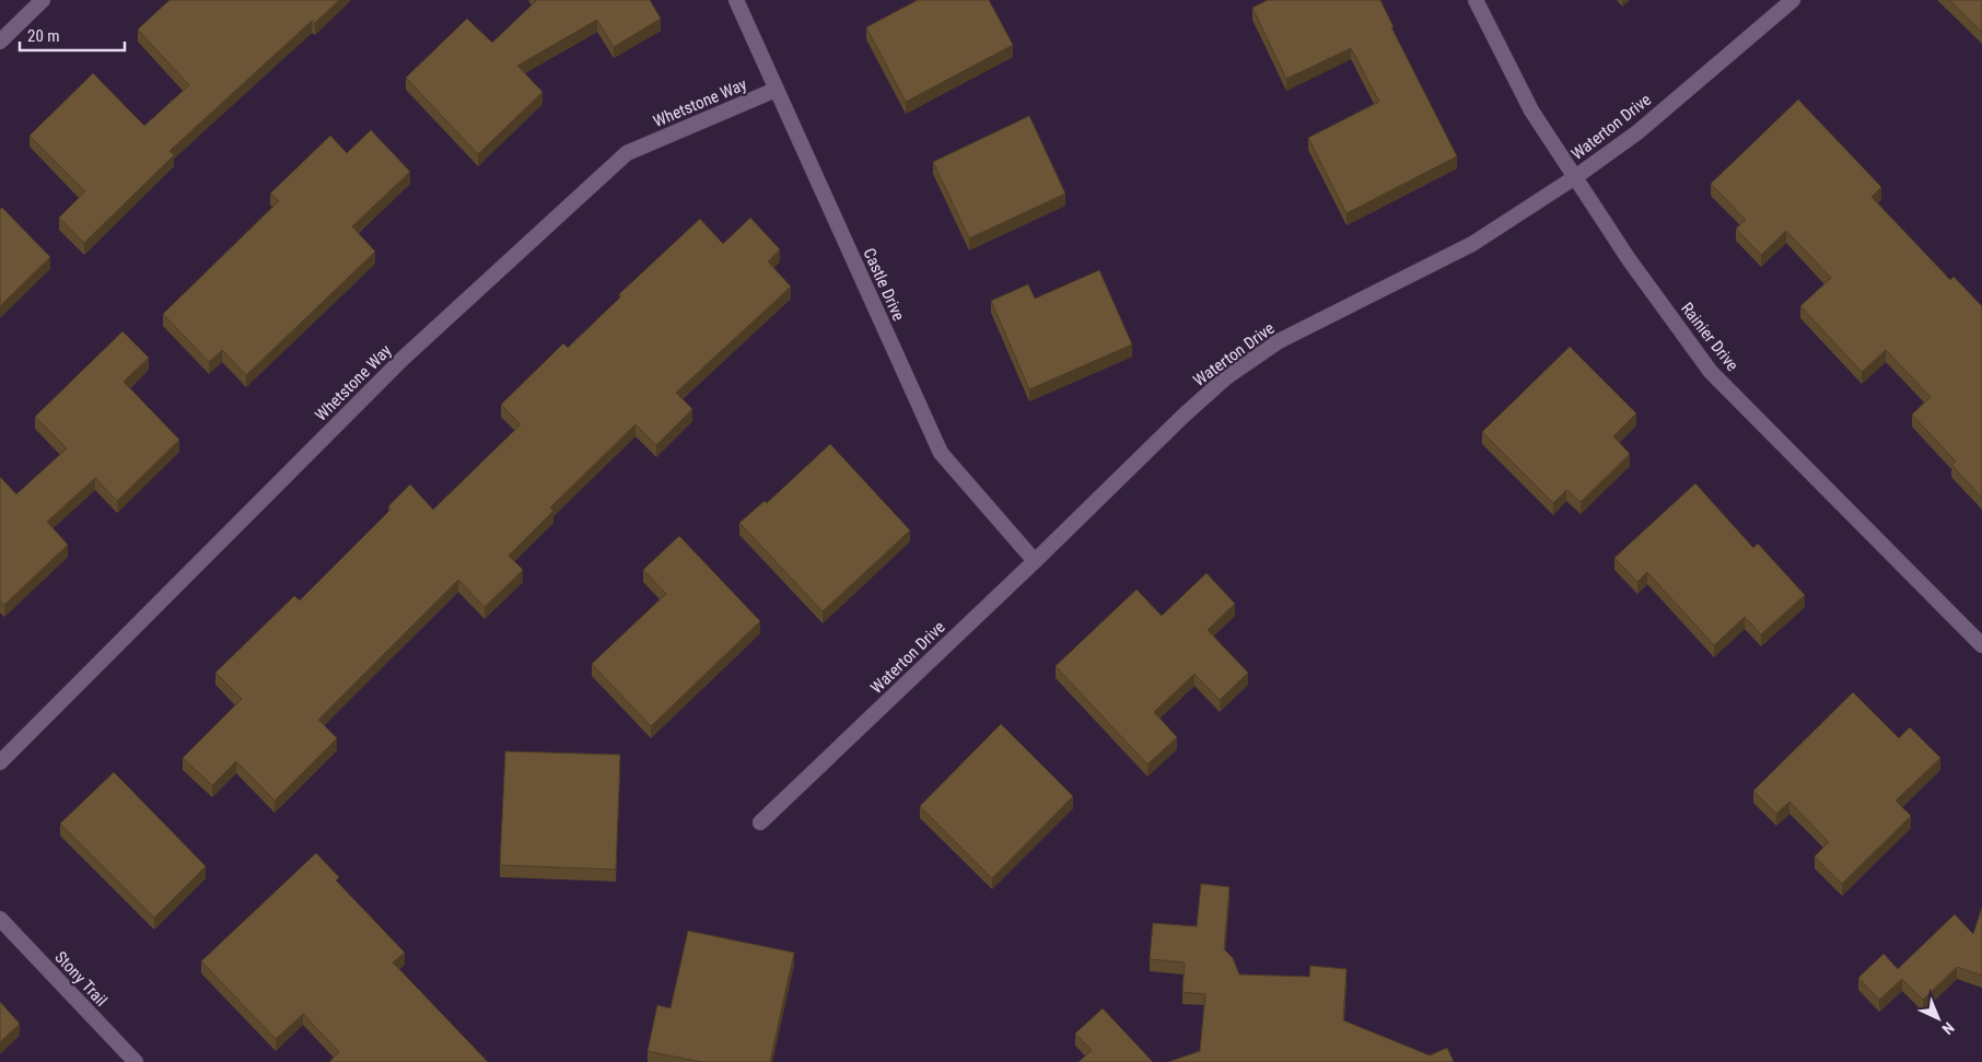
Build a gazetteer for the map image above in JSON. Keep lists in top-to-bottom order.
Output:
{
  "streets": {
    "street": [
      "Whetstone Way",
      "Waterton Drive",
      "Castle Drive",
      "Rainier Drive",
      "Stony Trail"
    ]
  },
  "crossings": [
    ["Whetstone Way", "Castle Drive"],
    ["Waterton Drive", "Castle Drive"],
    ["Waterton Drive", "Rainier Drive"]
  ],
  "scale_bar": "20 m",
  "north": "bottom right"
}
